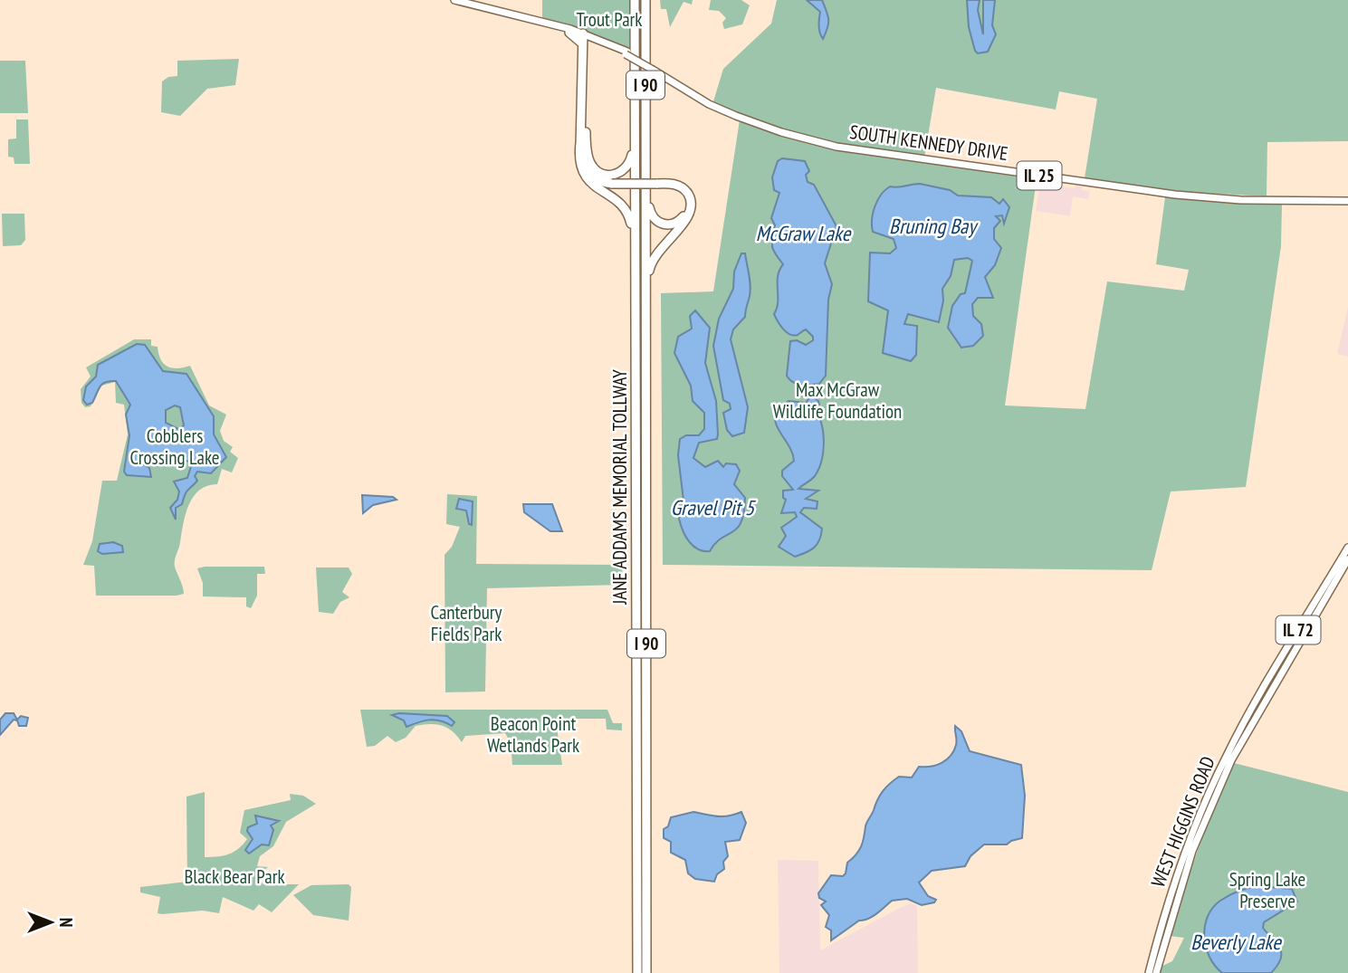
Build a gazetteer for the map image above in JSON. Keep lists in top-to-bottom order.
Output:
{
  "streets": {
    "highway": ["I 90", "JANE ADDAMS MEMORIAL TOLLWAY"],
    "main road": [
      "SOUTH KENNEDY DRIVE",
      "IL 25",
      "IL 72",
      "WEST HIGGINS ROAD"
    ]
  },
  "crossings": [
    ["SOUTH KENNEDY DRIVE", "IL 25"]
  ],
  "water": [
    "Bruning Bay",
    "McGraw Lake",
    "Gravel Pit 5",
    "Beverly Lake"
  ],
  "parks": [
    "Trout Park",
    "Max McGraw Wildlife Foundation",
    "Cobblers Crossing Lake",
    "Canterbury Fields Park",
    "Beacon Point Wetlands Park",
    "Black Bear Park",
    "Spring Lake Preserve"
  ],
  "north": "right"
}
